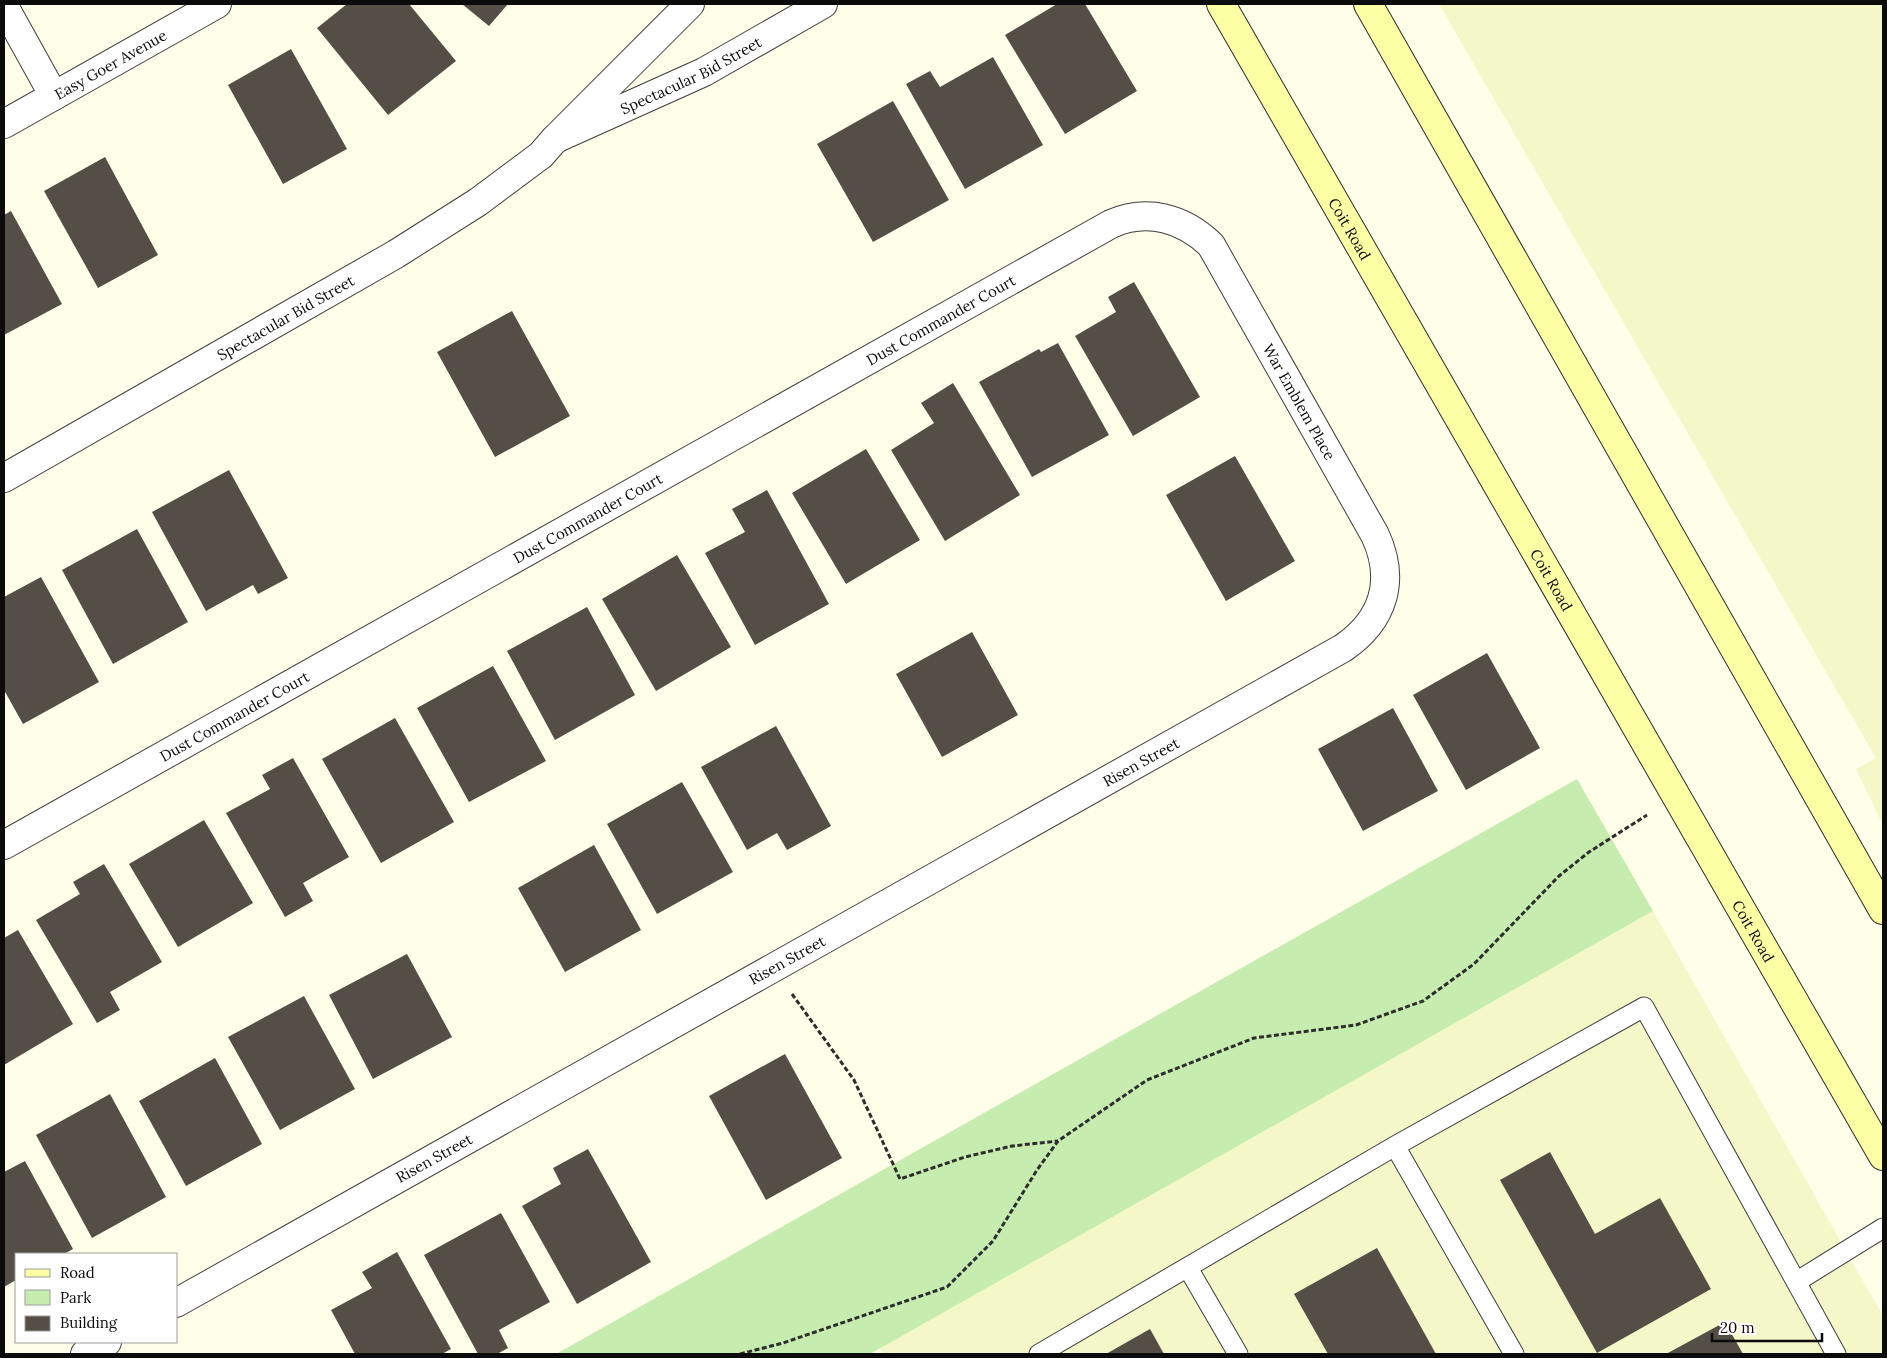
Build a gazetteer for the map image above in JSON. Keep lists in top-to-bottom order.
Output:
{
  "streets": {
    "main road": ["Coit Road"],
    "street": [
      "Easy Goer Avenue",
      "Spectacular Bid Street",
      "Dust Commander Court",
      "War Emblem Place",
      "Risen Street"
    ]
  },
  "crossings": [
    ["Dust Commander Court", "War Emblem Place"],
    ["War Emblem Place", "Risen Street"]
  ],
  "legend": ["Road", "Park", "Building"],
  "scale_bar": "20 m"
}
